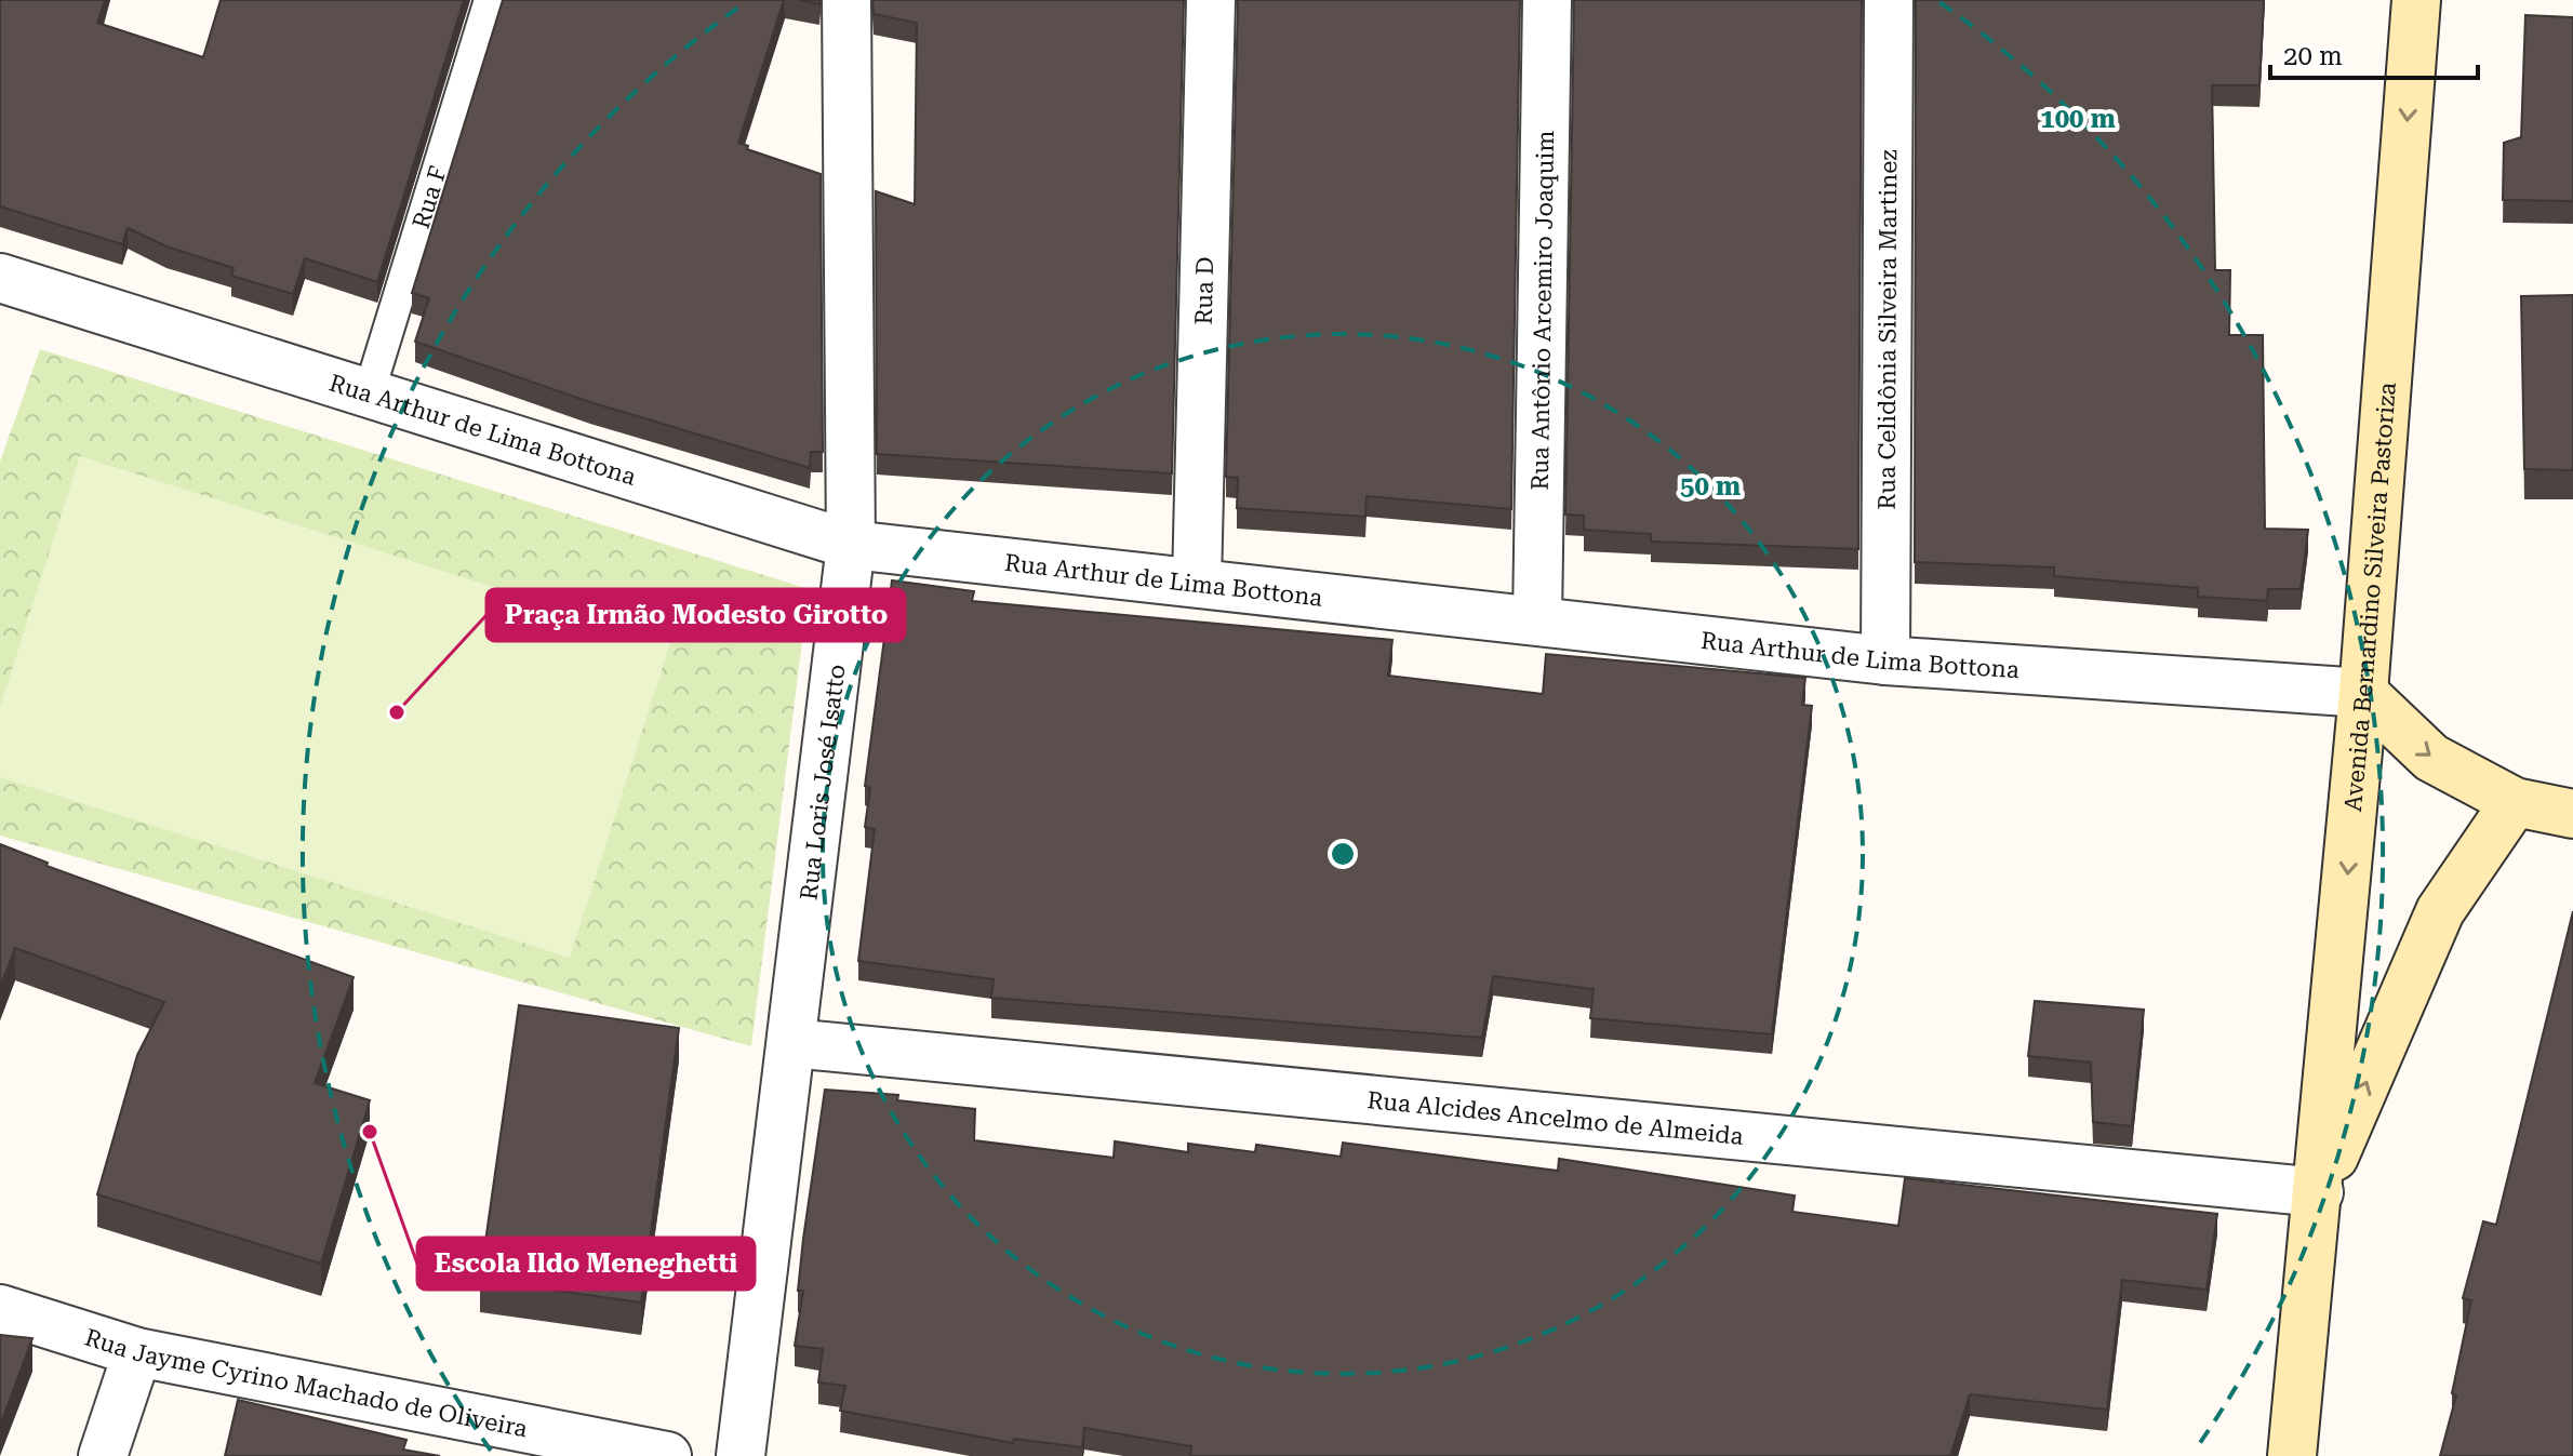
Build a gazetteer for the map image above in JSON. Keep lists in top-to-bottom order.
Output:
{
  "streets": {
    "main road": ["Avenida Bernardino Silveira Pastoriza"],
    "street": [
      "Rua D",
      "Rua Antônio Arcemiro Joaquim",
      "Rua Celidônia Silveira Martinez",
      "Rua Arthur de Lima Bottona",
      "Rua Loris José Isatto",
      "Rua Alcides Ancelmo de Almeida",
      "Rua Jayme Cyrino Machado de Oliveira"
    ],
    "lane": ["Rua F"]
  },
  "crossings": [
    ["Rua F", "Rua Arthur de Lima Bottona"],
    ["Rua D", "Rua Arthur de Lima Bottona"],
    ["Rua Antônio Arcemiro Joaquim", "Rua Arthur de Lima Bottona"],
    ["Rua Celidônia Silveira Martinez", "Rua Arthur de Lima Bottona"],
    ["Rua Arthur de Lima Bottona", "Avenida Bernardino Silveira Pastoriza"],
    ["Rua Arthur de Lima Bottona", "Rua Loris José Isatto"],
    ["Avenida Bernardino Silveira Pastoriza", "Rua Alcides Ancelmo de Almeida"],
    ["Rua Loris José Isatto", "Rua Alcides Ancelmo de Almeida"]
  ],
  "places": ["Praça Irmão Modesto Girotto", "Escola Ildo Meneghetti"],
  "scale_bar": "20 m",
  "rings": ["100 m", "50 m"]
}
